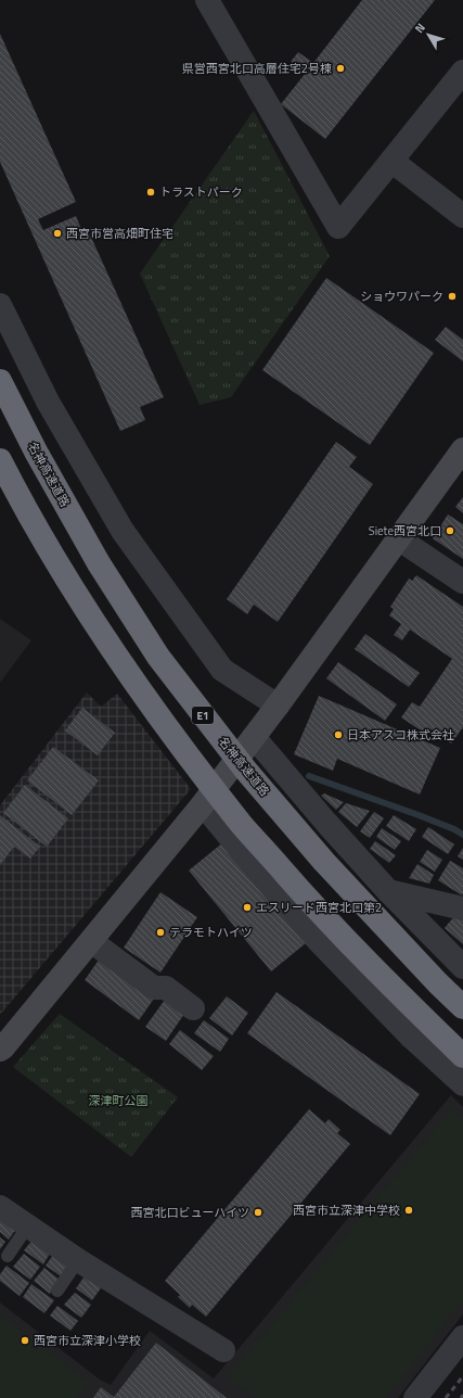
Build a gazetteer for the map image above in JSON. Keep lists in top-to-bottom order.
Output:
{
  "streets": {
    "highway": ["名神高速道路", "E1"]
  },
  "parks": ["深津町公園"],
  "places": [
    "県営西宮北口高層住宅2号棟",
    "トラストパーク",
    "西宮市営高畑町住宅",
    "ショウワパーク",
    "Siete西宮北口",
    "日本アスコ株式会社",
    "エスリード西宮北口第2",
    "テラモトハイツ",
    "西宮市立深津中学校",
    "西宮北口ビューハイツ",
    "西宮市立深津小学校"
  ],
  "north": "top left"
}
